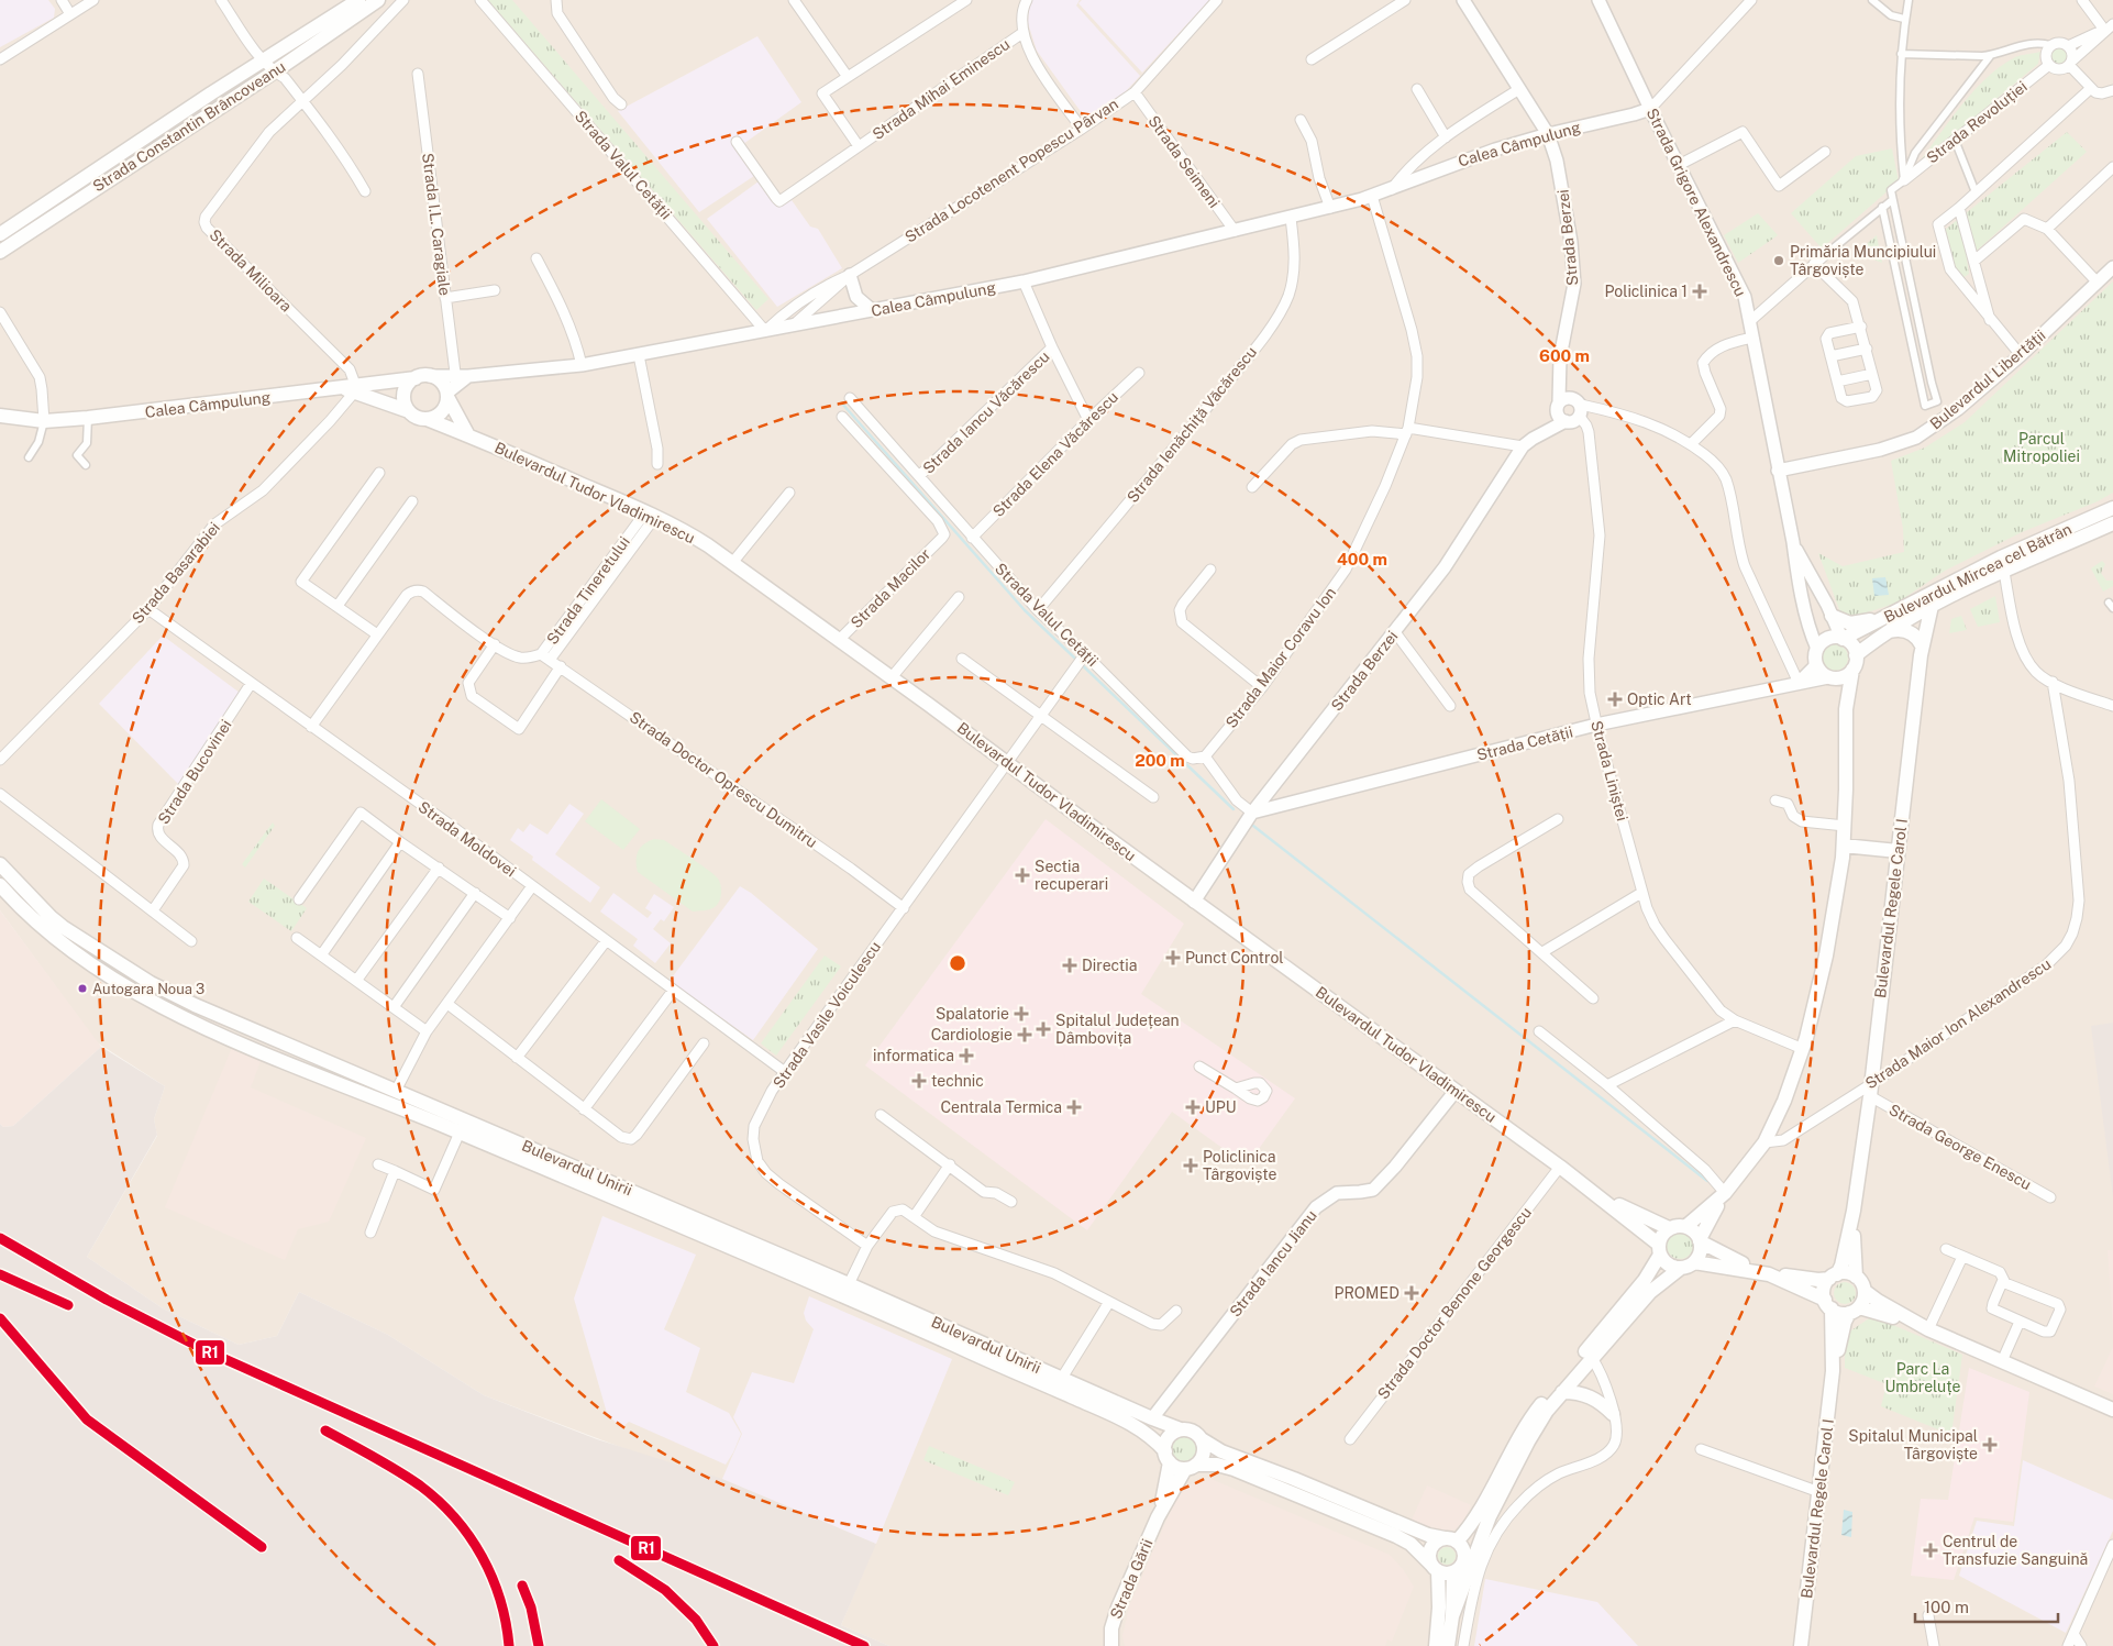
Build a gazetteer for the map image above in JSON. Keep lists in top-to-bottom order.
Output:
{
  "streets": {
    "main road": [
      "Strada Constantin Brâncoveanu",
      "Calea Câmpulung",
      "Bulevardul Tudor Vladimirescu",
      "Bulevardul Mircea cel Bătrân",
      "Bulevardul Regele Carol I",
      "Bulevardul Unirii",
      "Strada Gării"
    ],
    "street": [
      "Strada Mihai Eminescu",
      "Strada Revoluției",
      "Strada Seimeni",
      "Strada Valul Cetății",
      "Strada Locotenent Popescu Pârvan",
      "Strada Grigore Alexandrescu",
      "Strada I.L. Caragiale",
      "Strada Berzei",
      "Strada Milioara",
      "Bulevardul Libertății",
      "Strada Iancu Văcărescu",
      "Strada Ienăchiță Văcărescu",
      "Strada Elena Văcărescu",
      "Strada Basarabiei",
      "Strada Macilor",
      "Strada Tineretului",
      "Strada Maior Coravu Ion",
      "Strada Cetății",
      "Strada Liniștei",
      "Strada Bucovinei",
      "Strada Doctor Oprescu Dumitru",
      "Strada Moldovei",
      "Strada Vasile Voiculescu",
      "Strada Maior Ion Alexandrescu",
      "Strada George Enescu",
      "Strada Iancu Jianu",
      "Strada Doctor Benone Georgescu"
    ]
  },
  "crossings": [
    ["Calea Câmpulung", "Strada Seimeni"],
    ["Calea Câmpulung", "Strada Valul Cetății"],
    ["Calea Câmpulung", "Strada Locotenent Popescu Pârvan"],
    ["Calea Câmpulung", "Strada Grigore Alexandrescu"],
    ["Calea Câmpulung", "Strada I.L. Caragiale"],
    ["Calea Câmpulung", "Strada Berzei"],
    ["Calea Câmpulung", "Strada Milioara"],
    ["Calea Câmpulung", "Strada Ienăchiță Văcărescu"],
    ["Calea Câmpulung", "Bulevardul Tudor Vladimirescu"],
    ["Calea Câmpulung", "Strada Basarabiei"],
    ["Calea Câmpulung", "Strada Maior Coravu Ion"],
    ["Strada Seimeni", "Strada Locotenent Popescu Pârvan"],
    ["Strada Valul Cetății", "Strada Iancu Văcărescu"],
    ["Strada Valul Cetății", "Strada Ienăchiță Văcărescu"],
    ["Strada Valul Cetății", "Strada Elena Văcărescu"],
    ["Strada Valul Cetății", "Strada Maior Coravu Ion"],
    ["Strada Valul Cetății", "Strada Vasile Voiculescu"],
    ["Strada Grigore Alexandrescu", "Bulevardul Libertății"],
    ["Strada Grigore Alexandrescu", "Bulevardul Mircea cel Bătrân"],
    ["Strada Grigore Alexandrescu", "Strada Cetății"],
    ["Strada I.L. Caragiale", "Bulevardul Tudor Vladimirescu"],
    ["Strada Berzei", "Bulevardul Tudor Vladimirescu"],
    ["Strada Berzei", "Strada Cetății"],
    ["Strada Milioara", "Strada Basarabiei"],
    ["Bulevardul Tudor Vladimirescu", "Strada Macilor"],
    ["Bulevardul Tudor Vladimirescu", "Strada Tineretului"],
    ["Bulevardul Tudor Vladimirescu", "Strada Vasile Voiculescu"],
    ["Bulevardul Tudor Vladimirescu", "Strada Iancu Jianu"],
    ["Bulevardul Tudor Vladimirescu", "Strada Doctor Benone Georgescu"],
    ["Strada Basarabiei", "Strada Moldovei"],
    ["Bulevardul Mircea cel Bătrân", "Strada Cetății"],
    ["Bulevardul Mircea cel Bătrân", "Bulevardul Regele Carol I"],
    ["Strada Tineretului", "Strada Doctor Oprescu Dumitru"],
    ["Strada Tineretului", "Strada Moldovei"],
    ["Strada Cetății", "Strada Liniștei"],
    ["Strada Bucovinei", "Strada Moldovei"],
    ["Strada Doctor Oprescu Dumitru", "Strada Vasile Voiculescu"],
    ["Strada Moldovei", "Strada Vasile Voiculescu"],
    ["Bulevardul Regele Carol I", "Strada Maior Ion Alexandrescu"],
    ["Bulevardul Regele Carol I", "Strada George Enescu"],
    ["Strada Maior Ion Alexandrescu", "Strada George Enescu"],
    ["Bulevardul Unirii", "Strada Iancu Jianu"],
    ["Bulevardul Unirii", "Strada Gării"]
  ],
  "parks": ["Parcul Mitropoliei", "Parc La Umbreluțe"],
  "places": {
    "other": ["Primăria Muncipiului Târgoviște", "Autogara Noua 3"],
    "health": [
      "Policlinica 1",
      "Optic Art",
      "Sectia recuperari",
      "Punct Control",
      "Directia",
      "Spalatorie",
      "Spitalul Județean Dâmbovița",
      "Cardiologie",
      "informatica",
      "technic",
      "Centrala Termica",
      "UPU",
      "Policlinica Târgoviște",
      "PROMED",
      "Spitalul Municipal Târgoviște",
      "Centrul de Transfuzie Sanguină"
    ]
  },
  "lines": ["transit line R1"],
  "scale_bar": "100 m",
  "rings": ["600 m", "400 m", "200 m"]
}
